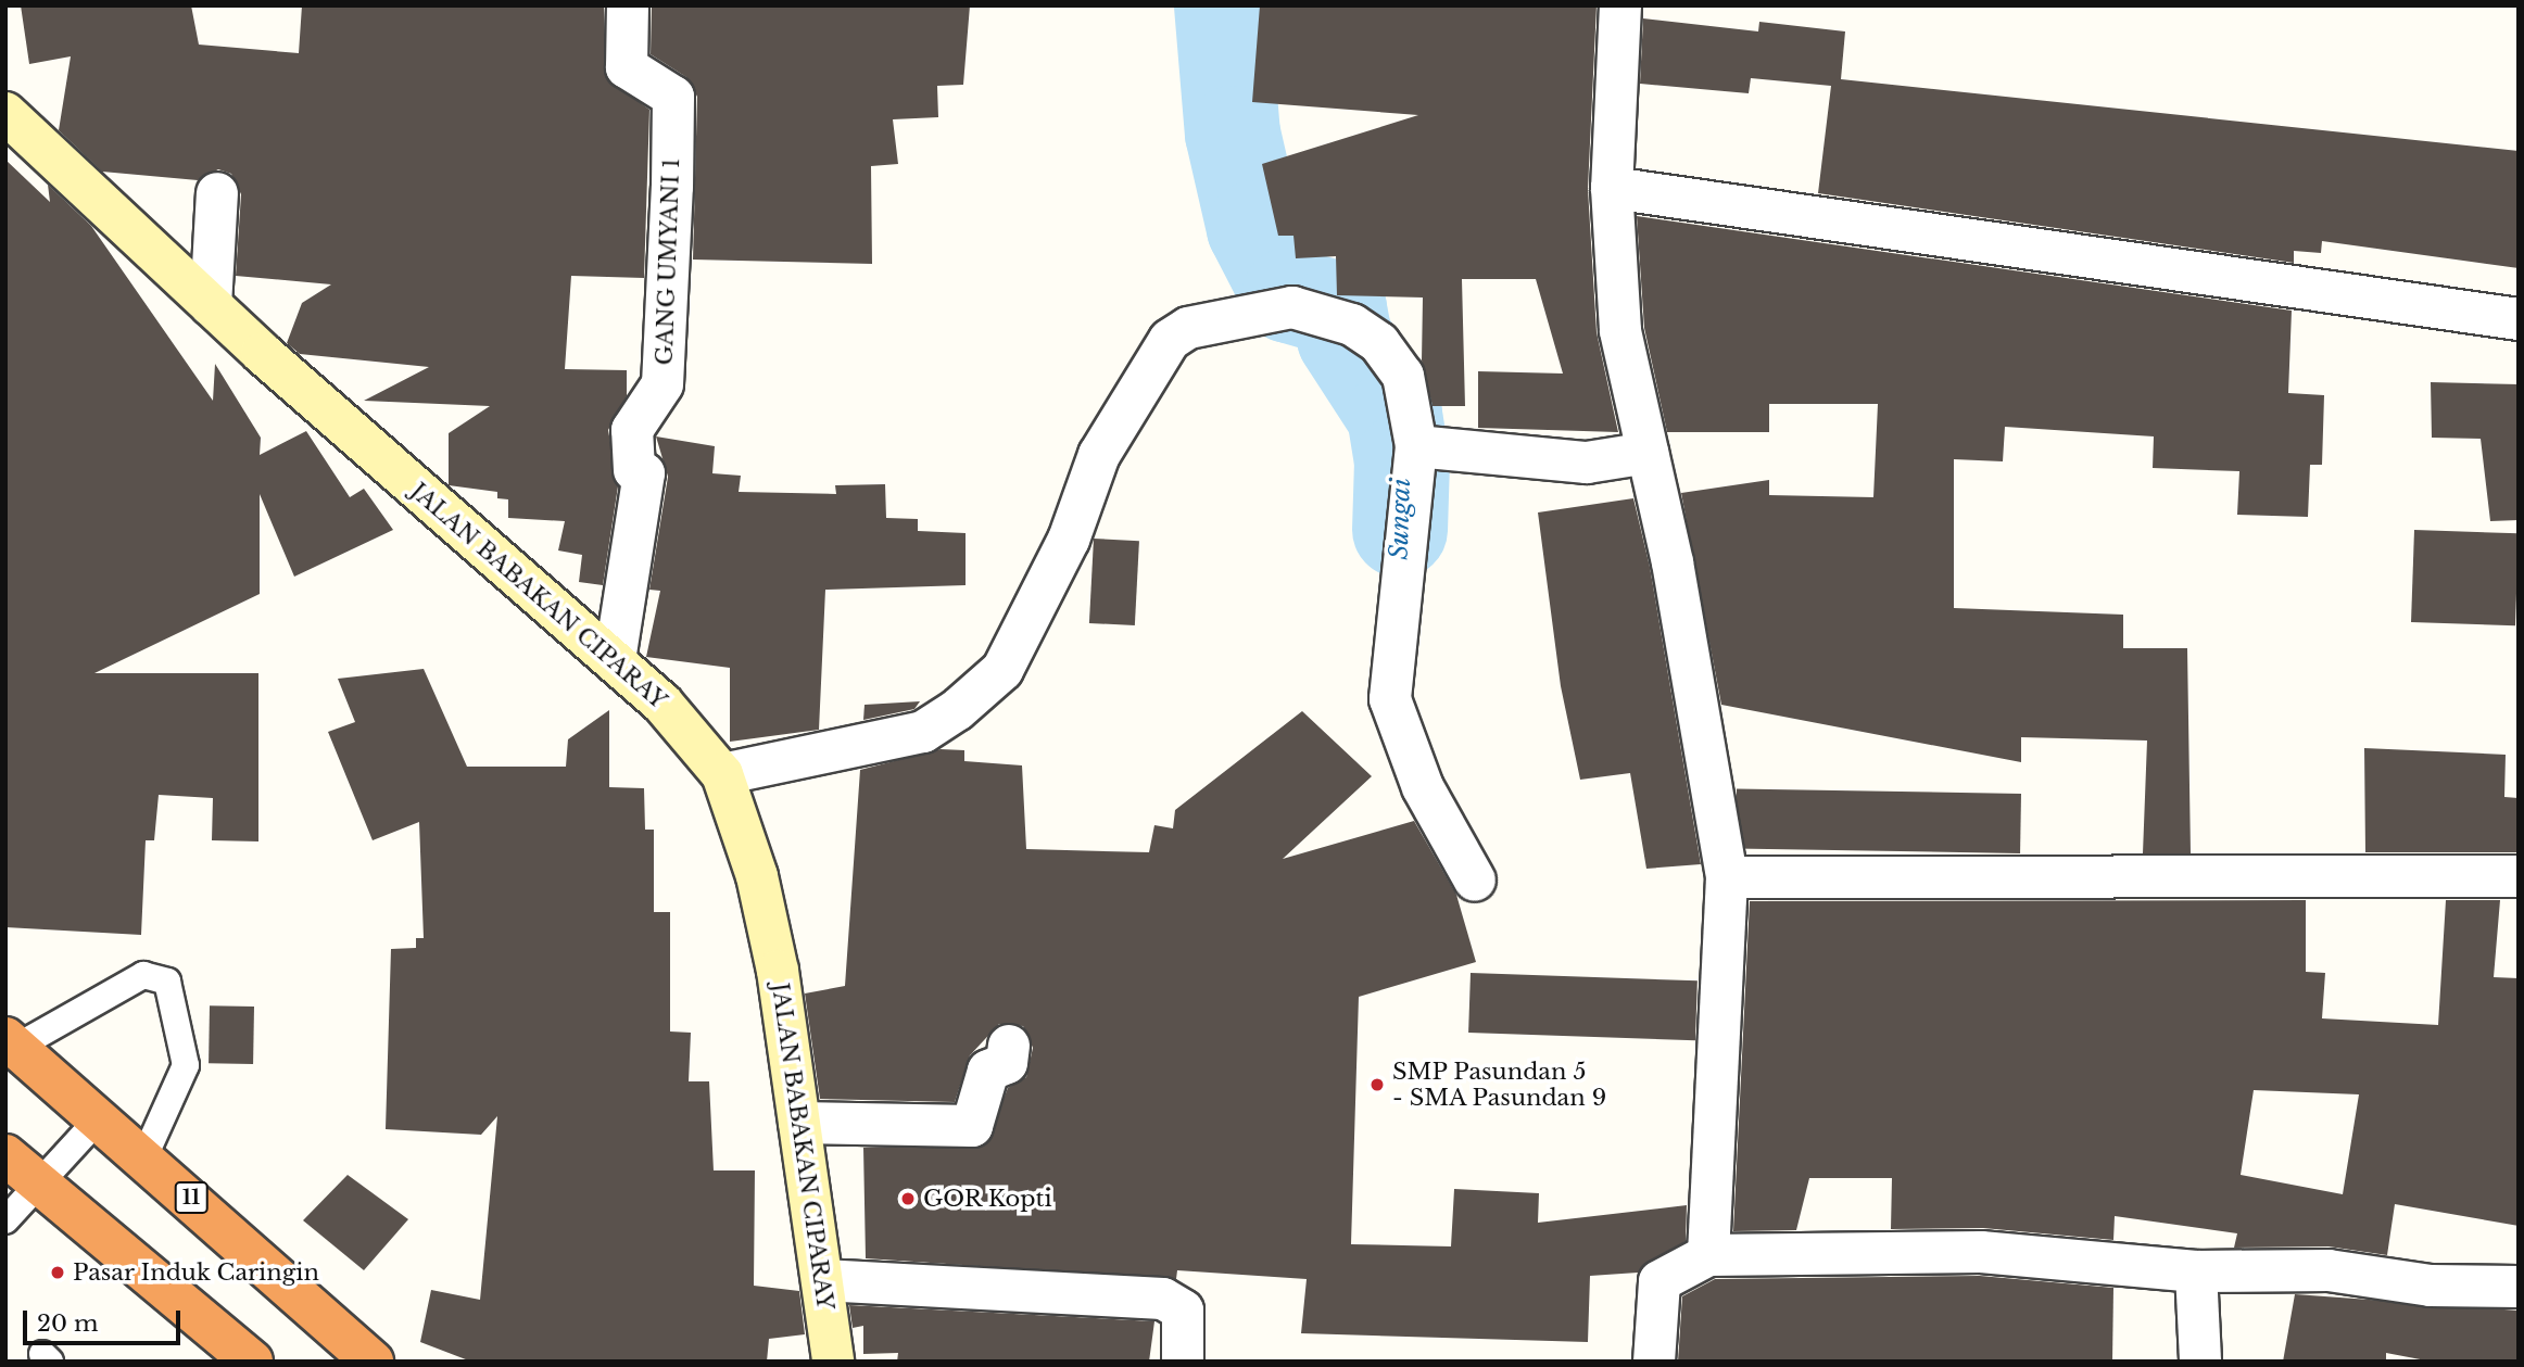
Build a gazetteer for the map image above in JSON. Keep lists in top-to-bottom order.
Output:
{
  "streets": {
    "highway": ["11"],
    "street": ["GANG UMYANI 1", "JALAN BABAKAN CIPARAY"]
  },
  "crossings": [
    ["GANG UMYANI 1", "JALAN BABAKAN CIPARAY"]
  ],
  "water": ["Sungai"],
  "places": ["SMP Pasundan 5 - SMA Pasundan 9", "GOR Kopti", "Pasar Induk Caringin"],
  "scale_bar": "20 m"
}
